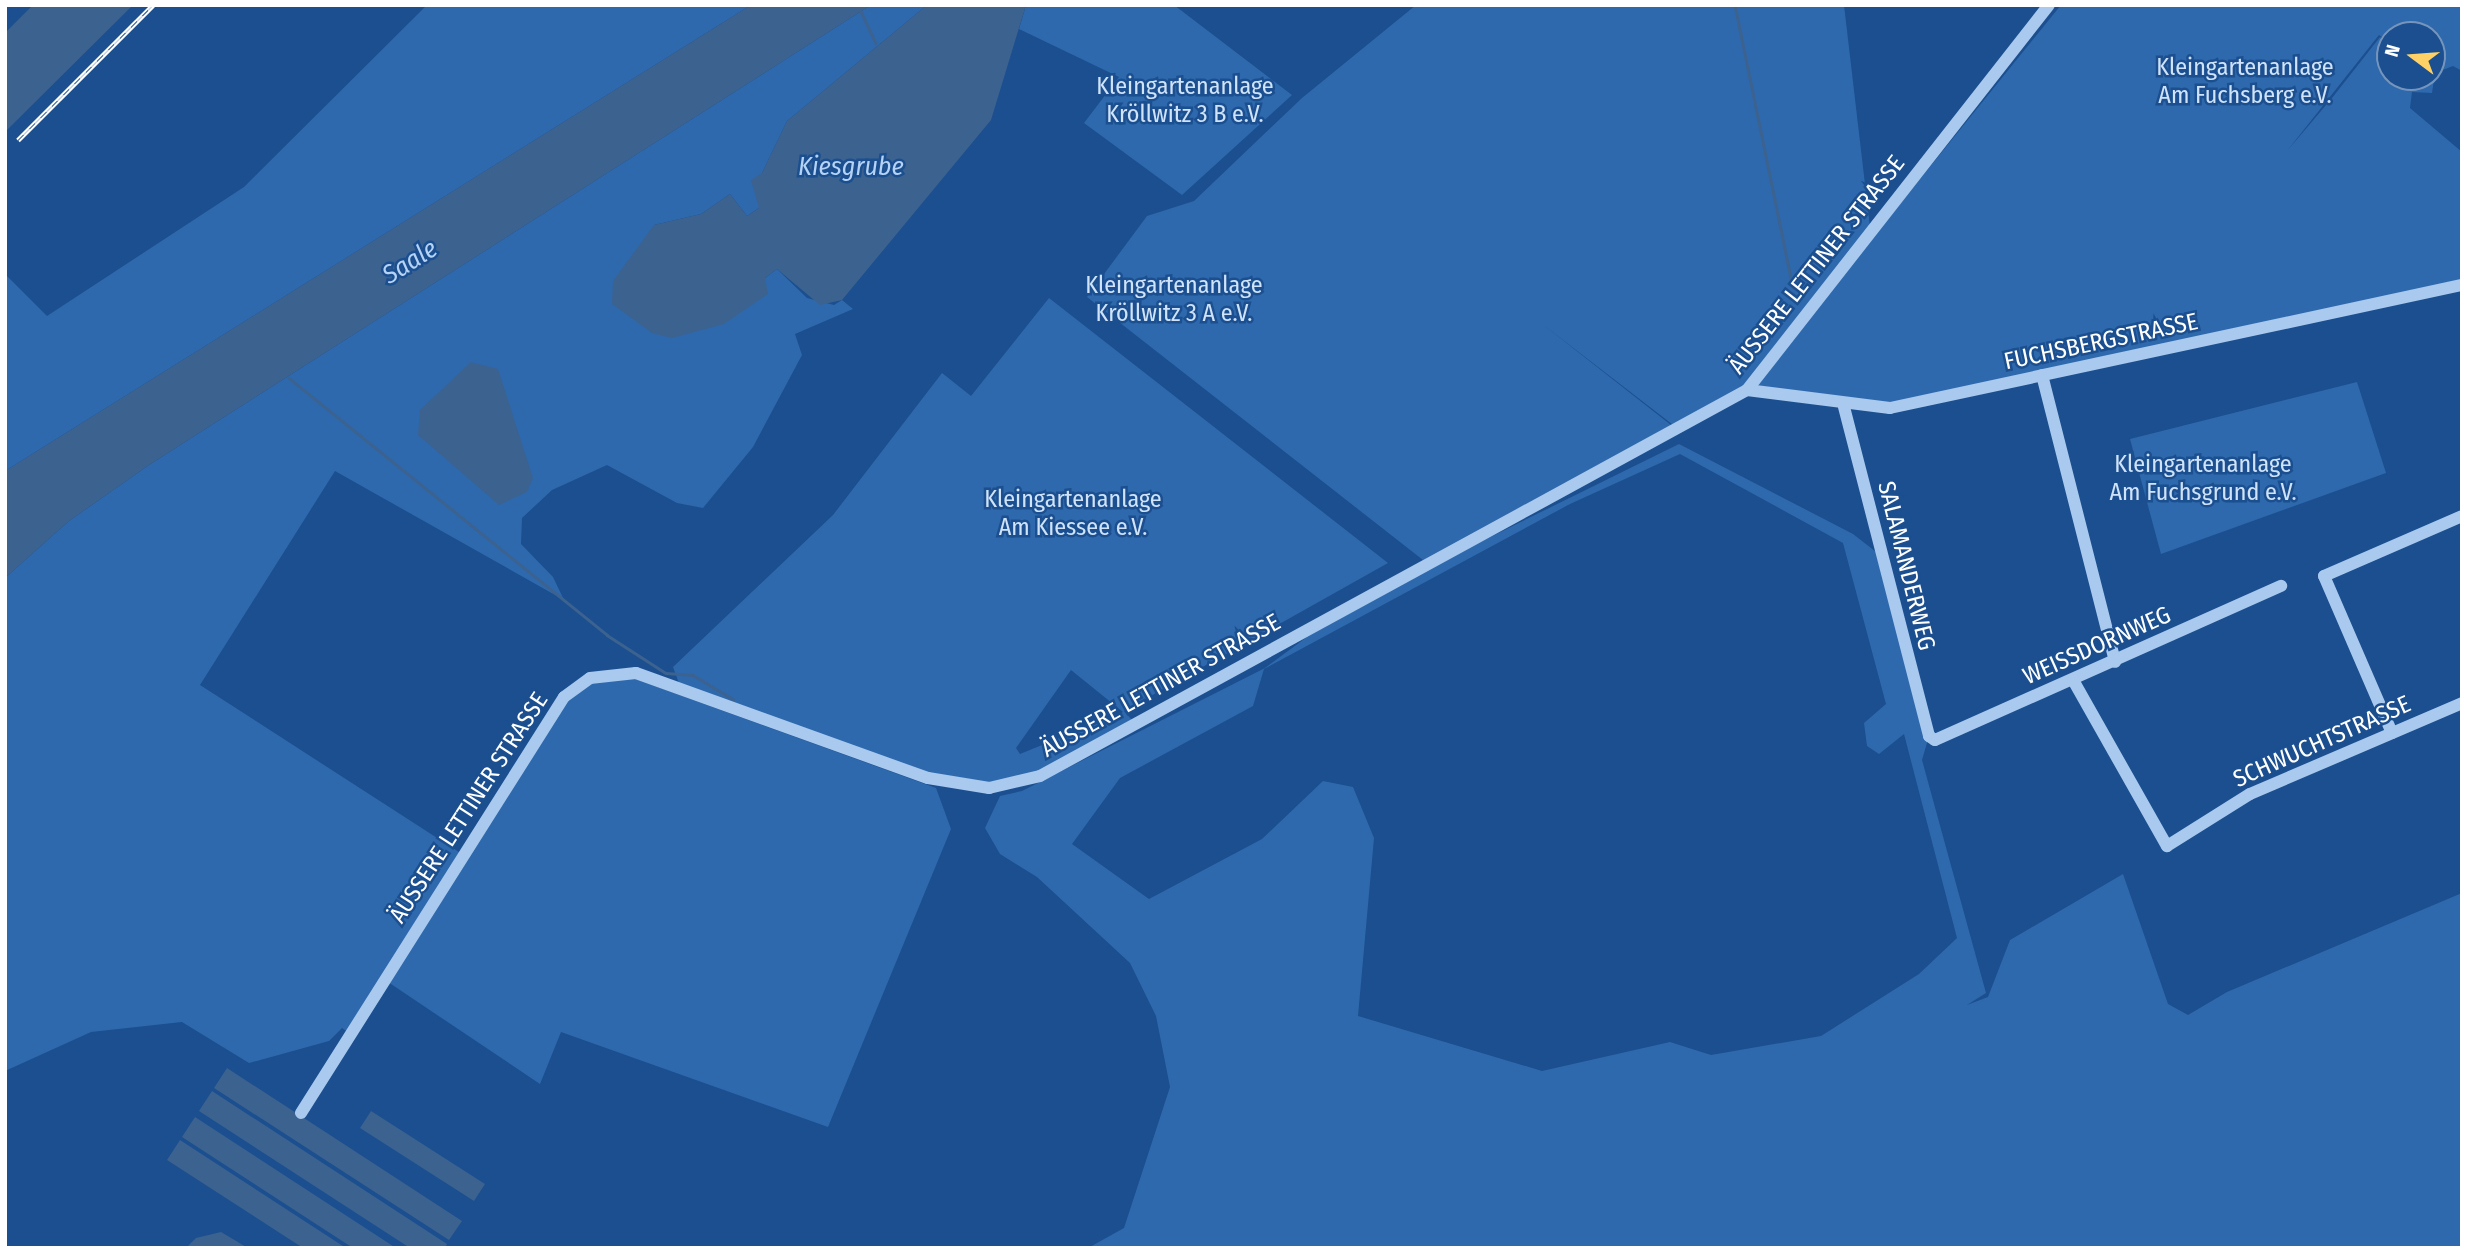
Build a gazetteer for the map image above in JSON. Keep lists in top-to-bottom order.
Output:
{
  "streets": {
    "street": [
      "ÄUSSERE LETTINER STRASSE",
      "FUCHSBERGSTRASSE",
      "SALAMANDERWEG",
      "WEISSDORNWEG",
      "SCHWUCHTSTRASSE"
    ]
  },
  "crossings": [
    ["ÄUSSERE LETTINER STRASSE", "FUCHSBERGSTRASSE"],
    ["FUCHSBERGSTRASSE", "SALAMANDERWEG"],
    ["SALAMANDERWEG", "WEISSDORNWEG"],
    ["WEISSDORNWEG", "SCHWUCHTSTRASSE"]
  ],
  "water": ["Kiesgrube", "Saale"],
  "parks": [
    "Kleingartenanlage Am Fuchsberg e.V.",
    "Kleingartenanlage Kröllwitz 3 B e.V.",
    "Kleingartenanlage Kröllwitz 3 A e.V.",
    "Kleingartenanlage Am Fuchsgrund e.V.",
    "Kleingartenanlage Am Kiessee e.V."
  ],
  "north": "left"
}
